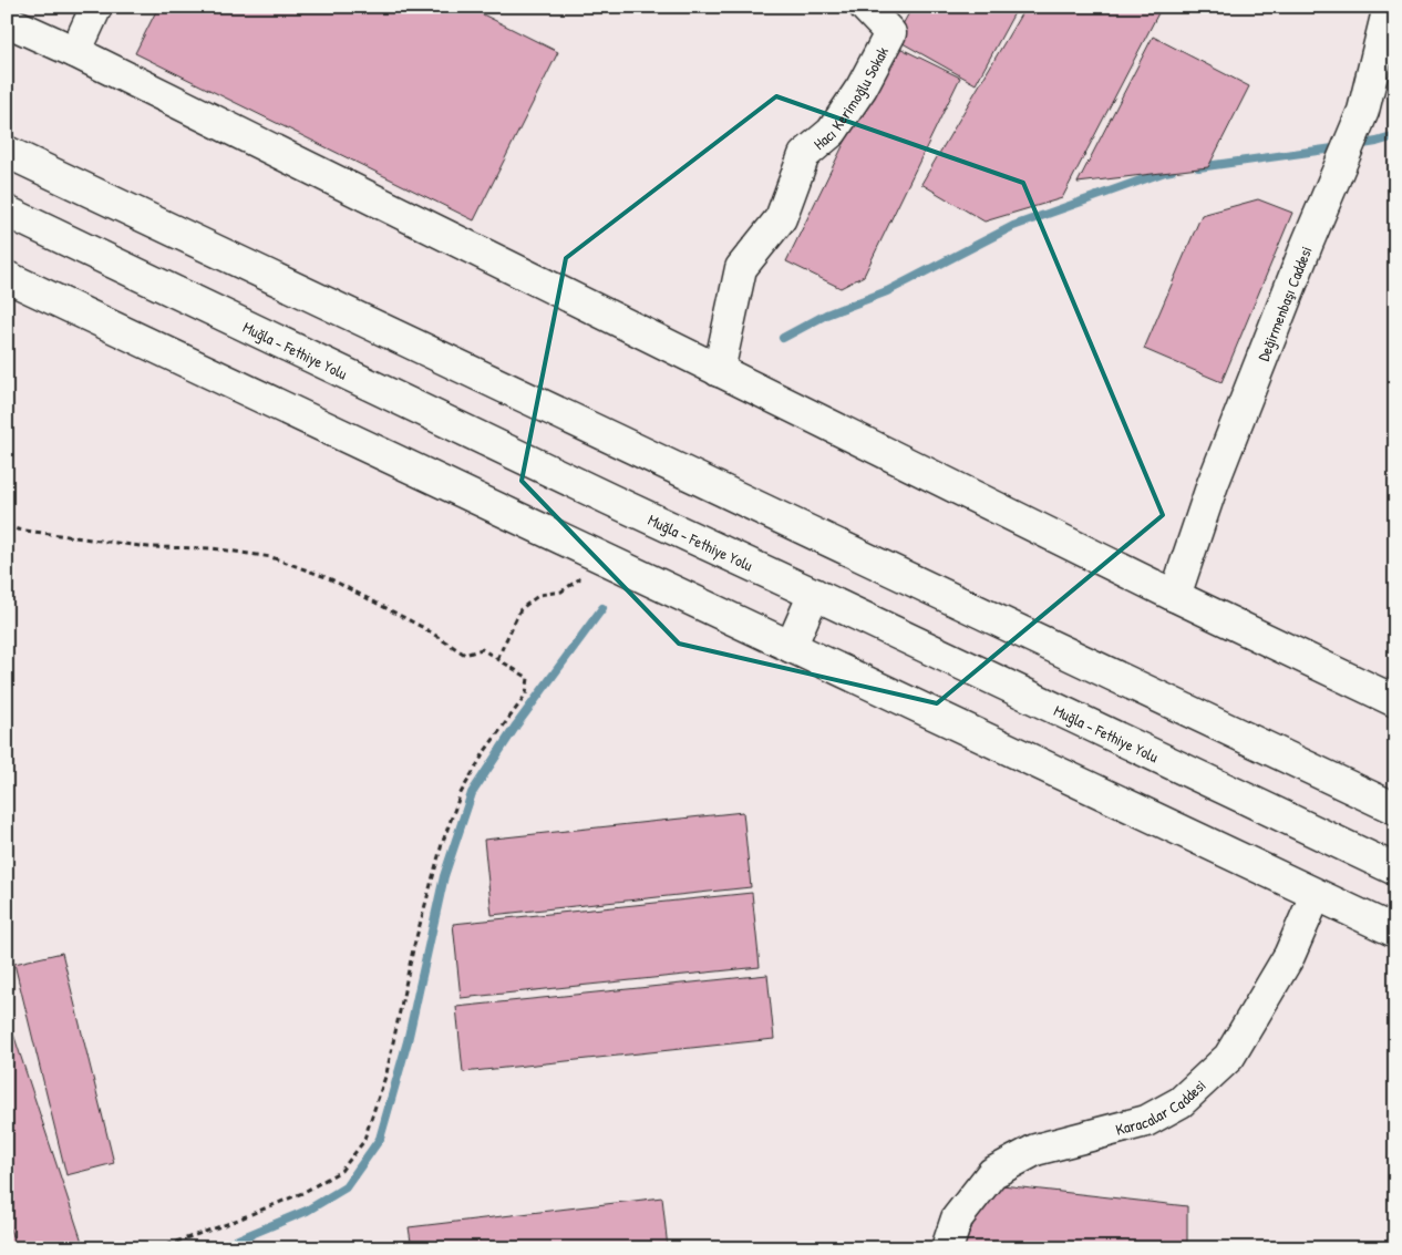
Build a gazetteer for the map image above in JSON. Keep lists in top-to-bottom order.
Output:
{
  "streets": {
    "main road": [
      "Hacı Kerimoğlu Sokak",
      "Değirmenbaşı Caddesi",
      "Muğla - Fethiye Yolu",
      "Karacalar Caddesi"
    ]
  }
}
